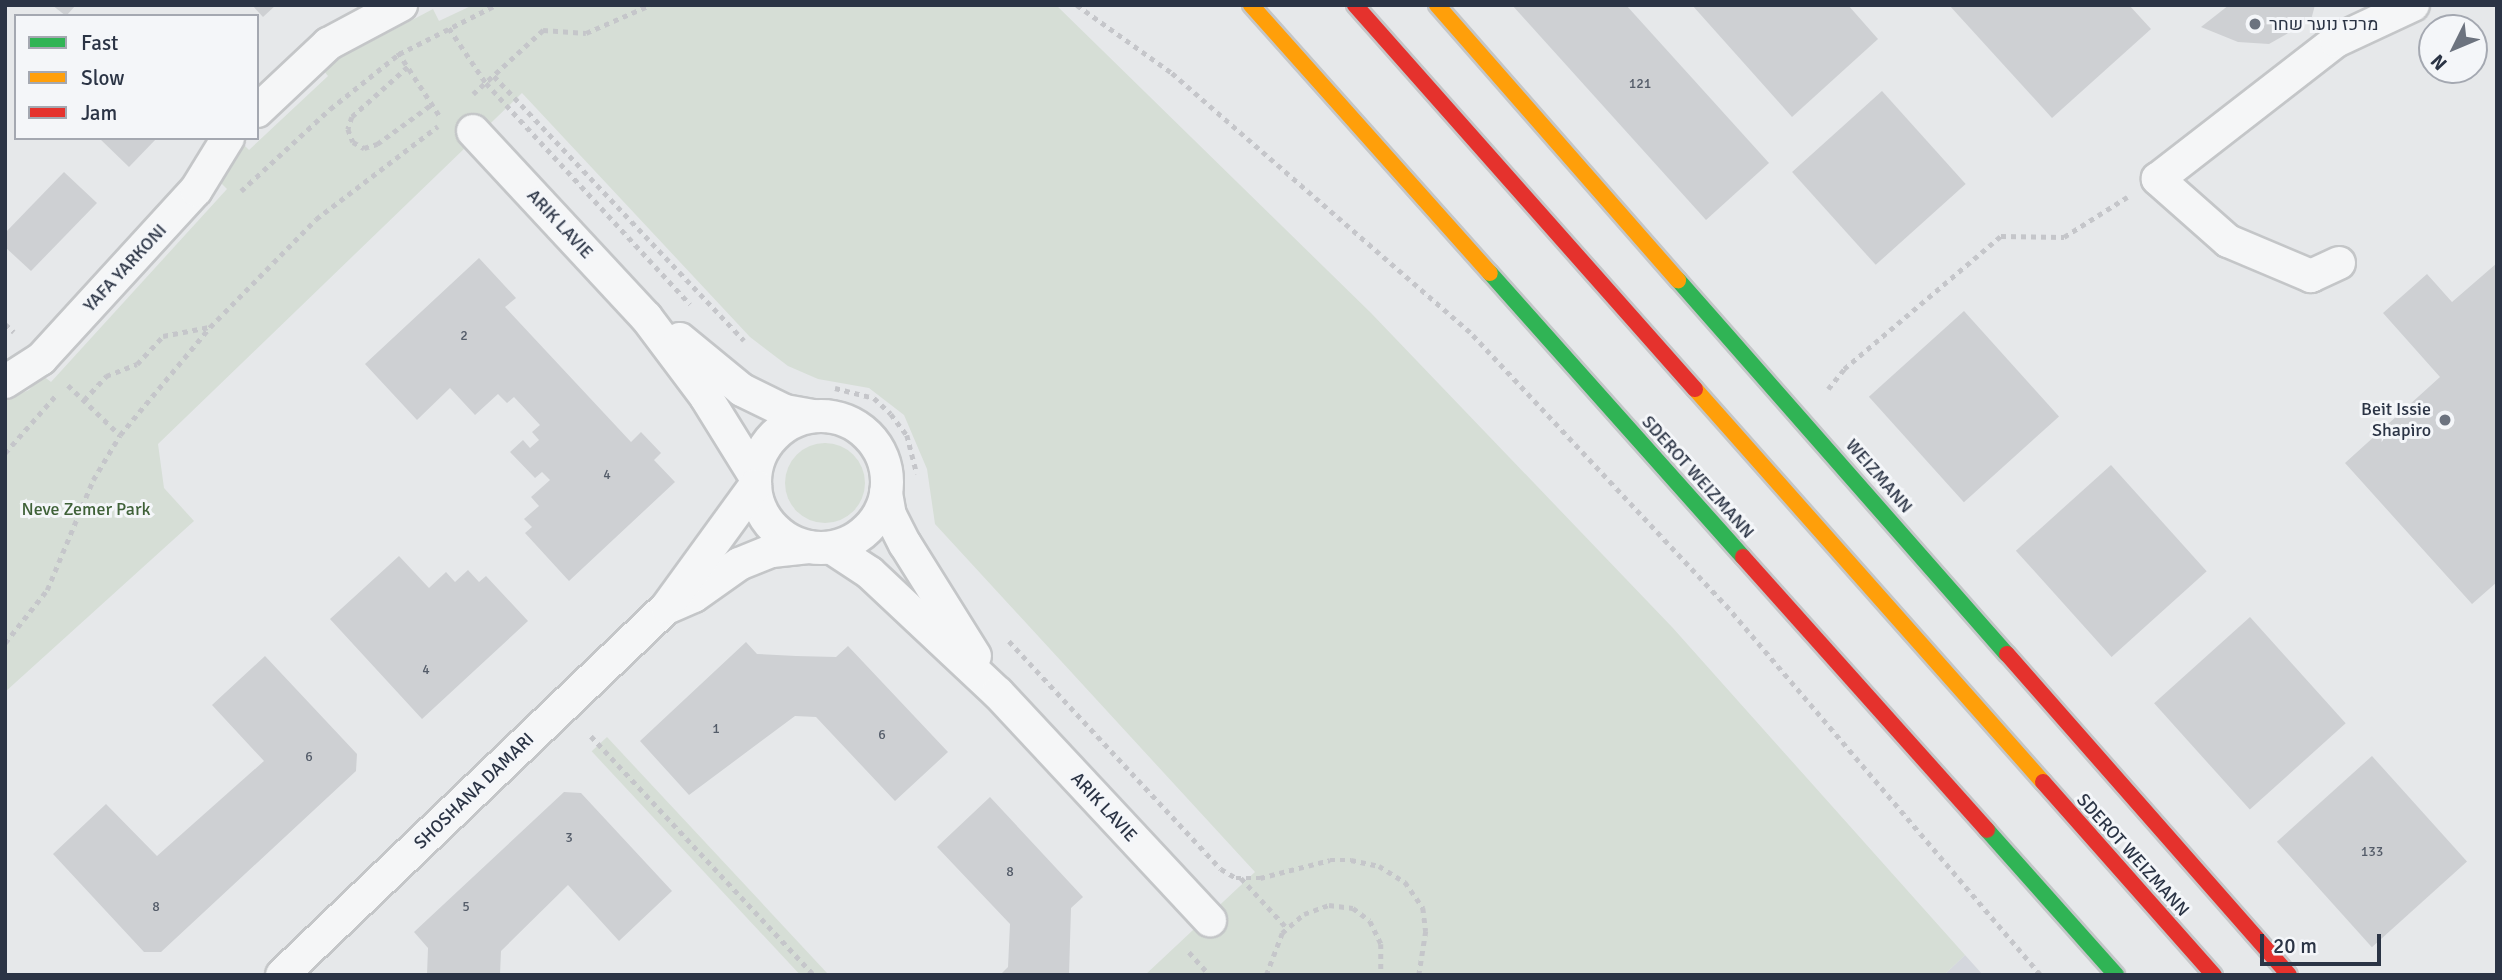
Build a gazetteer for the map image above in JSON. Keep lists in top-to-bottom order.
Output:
{
  "streets": {
    "main road": ["WEIZMANN", "SDEROT WEIZMANN"],
    "street": ["ARIK LAVIE", "YAFA YARKONI", "SHOSHANA DAMARI"]
  },
  "crossings": [
    ["ARIK LAVIE", "SHOSHANA DAMARI"]
  ],
  "parks": ["Neve Zemer Park"],
  "places": ["מרכז נוער שחר", "Beit Issie Shapiro"],
  "house_numbers": [
    "121",
    "2",
    "4",
    "4",
    "1",
    "6",
    "6",
    "3",
    "133",
    "8",
    "8",
    "5"
  ],
  "legend": ["Fast", "Slow", "Jam"],
  "scale_bar": "20 m",
  "north": "bottom left"
}
